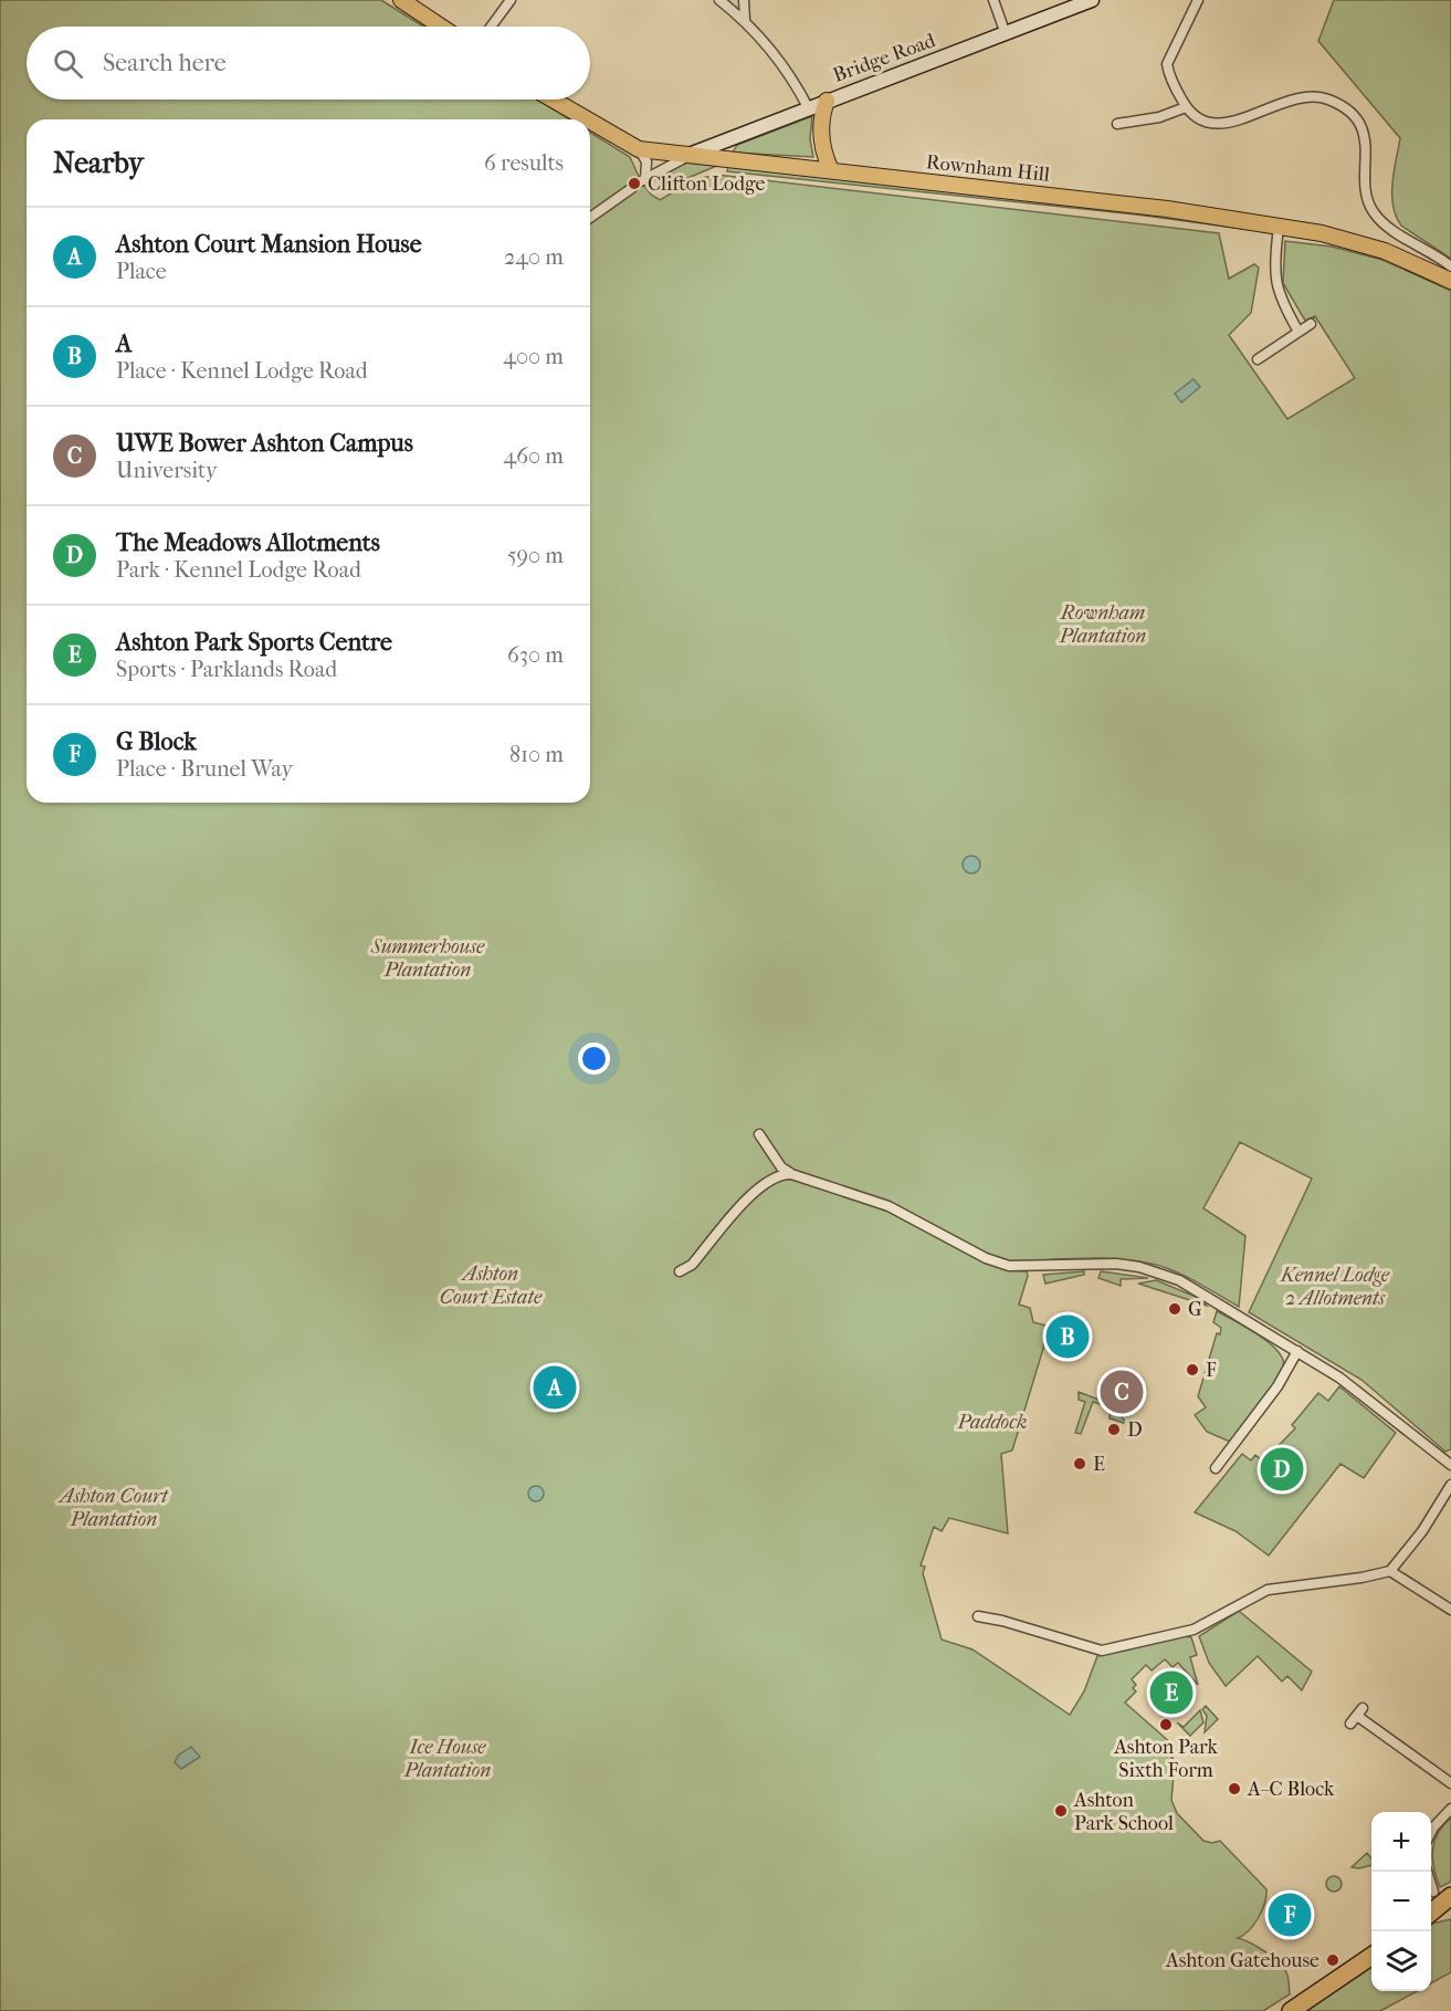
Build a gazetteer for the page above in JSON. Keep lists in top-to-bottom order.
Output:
{
  "streets": {
    "main road": ["Bridge Road", "Rownham Hill"]
  },
  "crossings": [
    ["Bridge Road", "Rownham Hill"]
  ],
  "parks": [
    "Rownham Plantation",
    "Summerhouse Plantation",
    "Ashton Court Estate",
    "Kennel Lodge 2 Allotments",
    "Paddock",
    "Ashton Court Plantation",
    "Ice House Plantation"
  ],
  "places": [
    "Clifton Lodge",
    "G",
    "F",
    "D",
    "E",
    "Ashton Park Sixth Form",
    "A–C Block",
    "Ashton Park School",
    "Ashton Gatehouse"
  ],
  "page": {
    "search": "Search here",
    "heading": ["Nearby", "6 results"],
    "list": [
      {
        "mark": "A",
        "name": "Ashton Court Mansion House",
        "note": "Place",
        "value": "240 m"
      },
      {
        "mark": "B",
        "name": "A",
        "note": "Place · Kennel Lodge Road",
        "value": "400 m"
      },
      {
        "mark": "C",
        "name": "UWE Bower Ashton Campus",
        "note": "University",
        "value": "460 m"
      },
      {
        "mark": "D",
        "name": "The Meadows Allotments",
        "note": "Park · Kennel Lodge Road",
        "value": "590 m"
      },
      {
        "mark": "E",
        "name": "Ashton Park Sports Centre",
        "note": "Sports · Parklands Road",
        "value": "630 m"
      },
      {
        "mark": "F",
        "name": "G Block",
        "note": "Place · Brunel Way",
        "value": "810 m"
      }
    ],
    "pins": [
      "B",
      "A",
      "C",
      "D",
      "E",
      "F"
    ],
    "map_buttons": ["+", "−"]
  }
}
